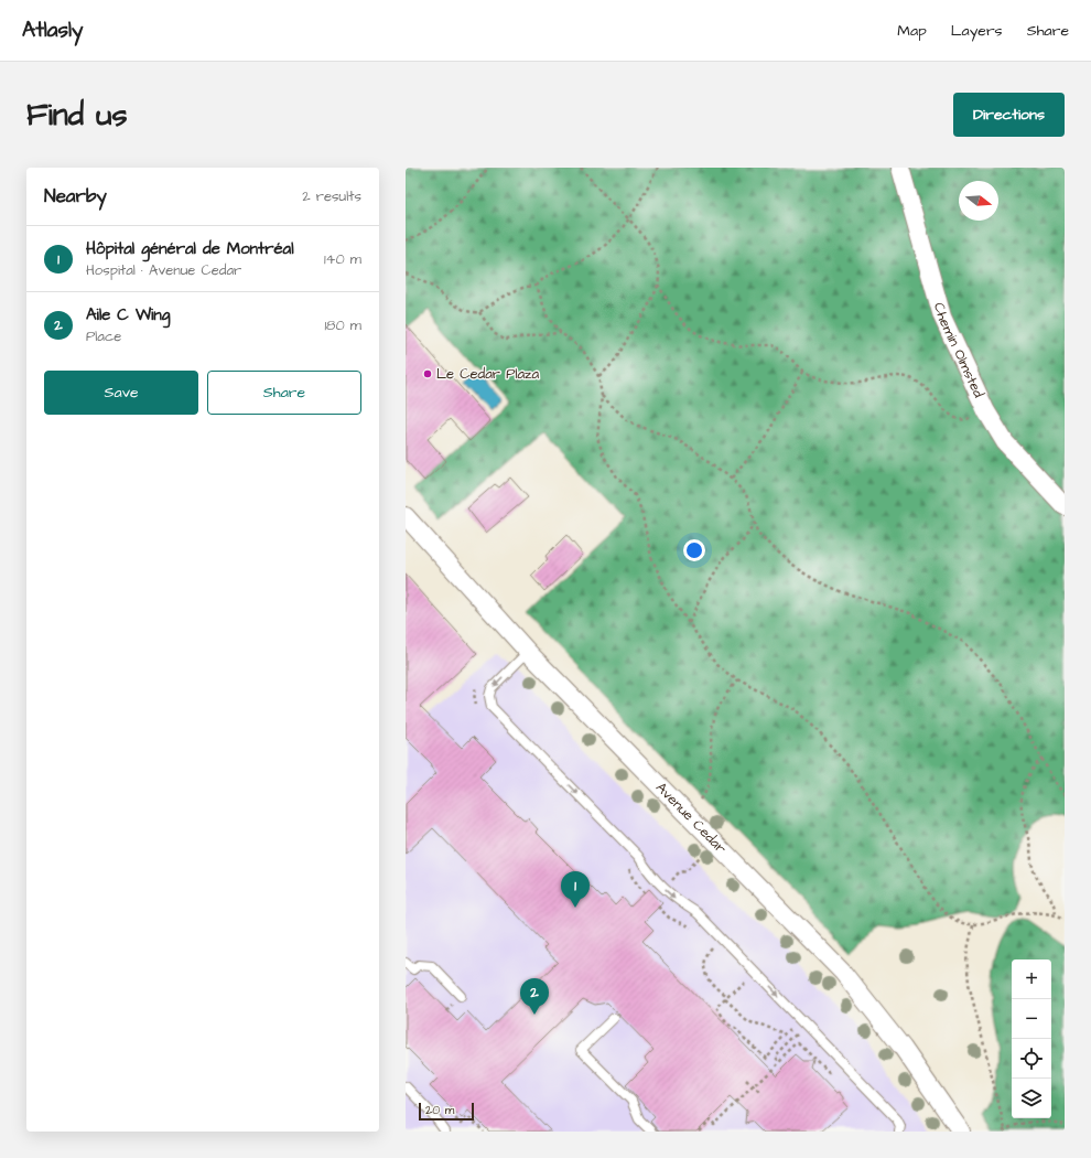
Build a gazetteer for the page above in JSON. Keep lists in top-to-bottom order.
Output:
{
  "streets": {
    "street": ["Chemin Olmsted", "Avenue Cedar"]
  },
  "places": ["Le Cedar Plaza"],
  "scale_bar": "20 m",
  "north": "right",
  "page": {
    "header": "Atlasly",
    "nav": ["Map", "Layers", "Share"],
    "buttons": [
      "Directions",
      ["Save", "Share"]
    ],
    "title": "Find us",
    "heading": ["Nearby", "2 results"],
    "list": [
      {
        "mark": "1",
        "name": "Hôpital général de Montréal",
        "note": "Hospital · Avenue Cedar",
        "value": "140 m"
      },
      {
        "mark": "2",
        "name": "Aile C Wing",
        "note": "Place",
        "value": "180 m"
      }
    ],
    "pins": ["1", "2"],
    "map_buttons": ["+", "−"],
    "scale": "20 m"
  }
}
